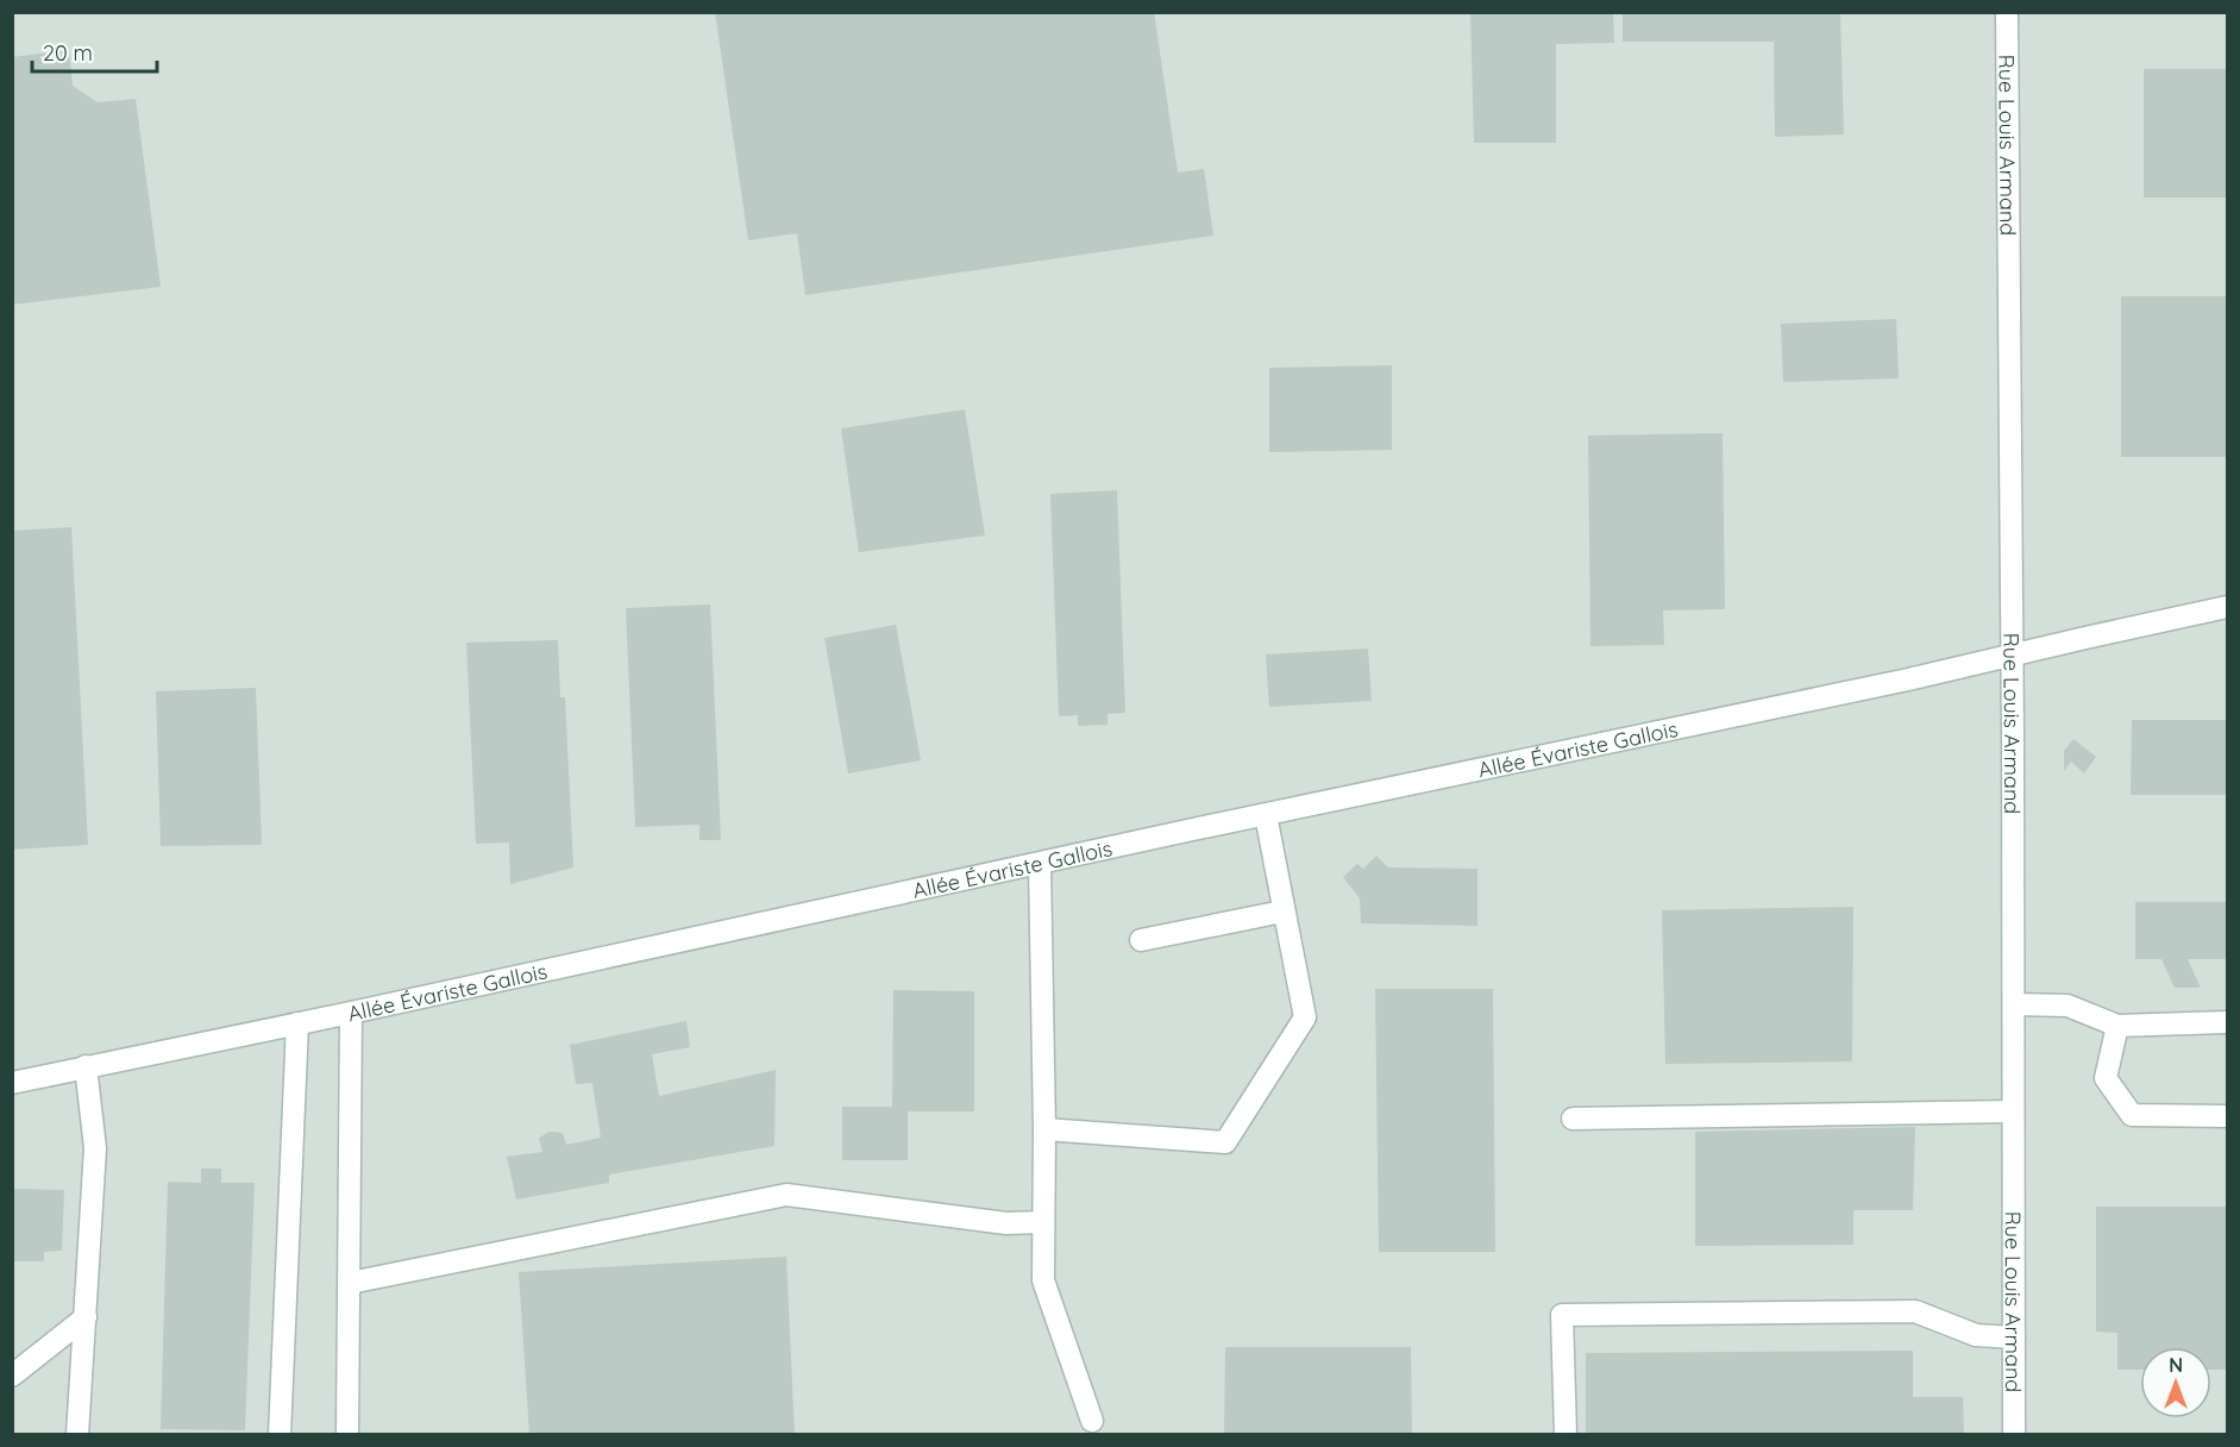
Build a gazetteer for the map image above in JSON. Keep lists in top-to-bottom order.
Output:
{
  "streets": {
    "street": ["Rue Louis Armand", "Allée Évariste Gallois"]
  },
  "crossings": [
    ["Rue Louis Armand", "Allée Évariste Gallois"]
  ],
  "scale_bar": "20 m",
  "north": "top"
}
